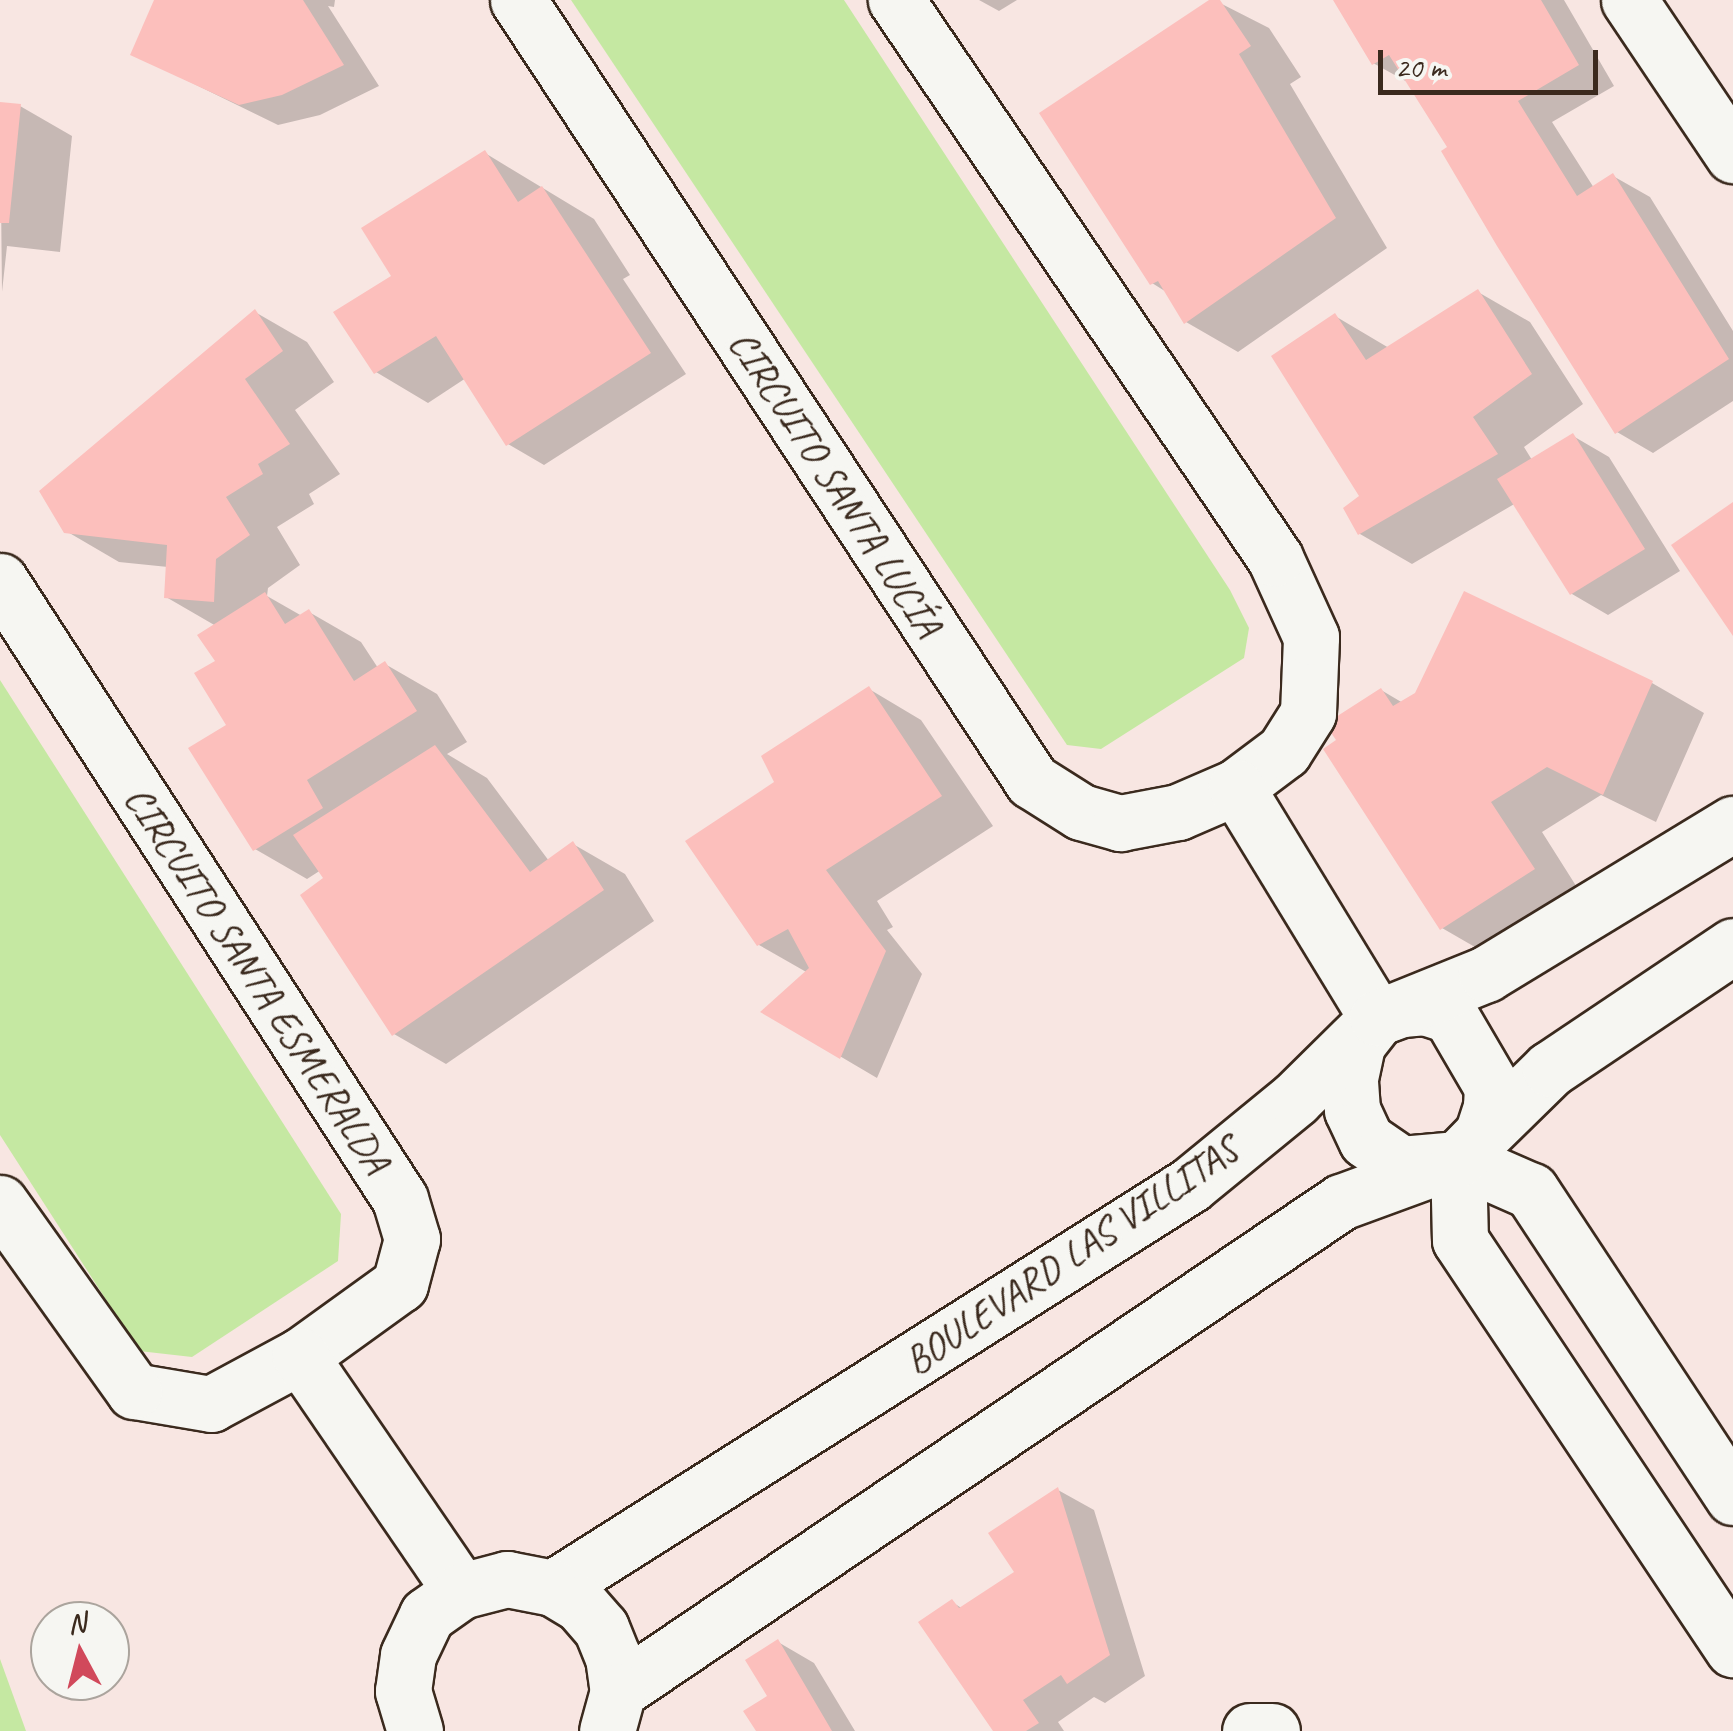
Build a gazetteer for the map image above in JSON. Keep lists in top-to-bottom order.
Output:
{
  "streets": {
    "street": ["CIRCUITO SANTA LUCÍA", "CIRCUITO SANTA ESMERALDA", "BOULEVARD LAS VILLITAS"]
  },
  "scale_bar": "20 m",
  "north": "top"
}
